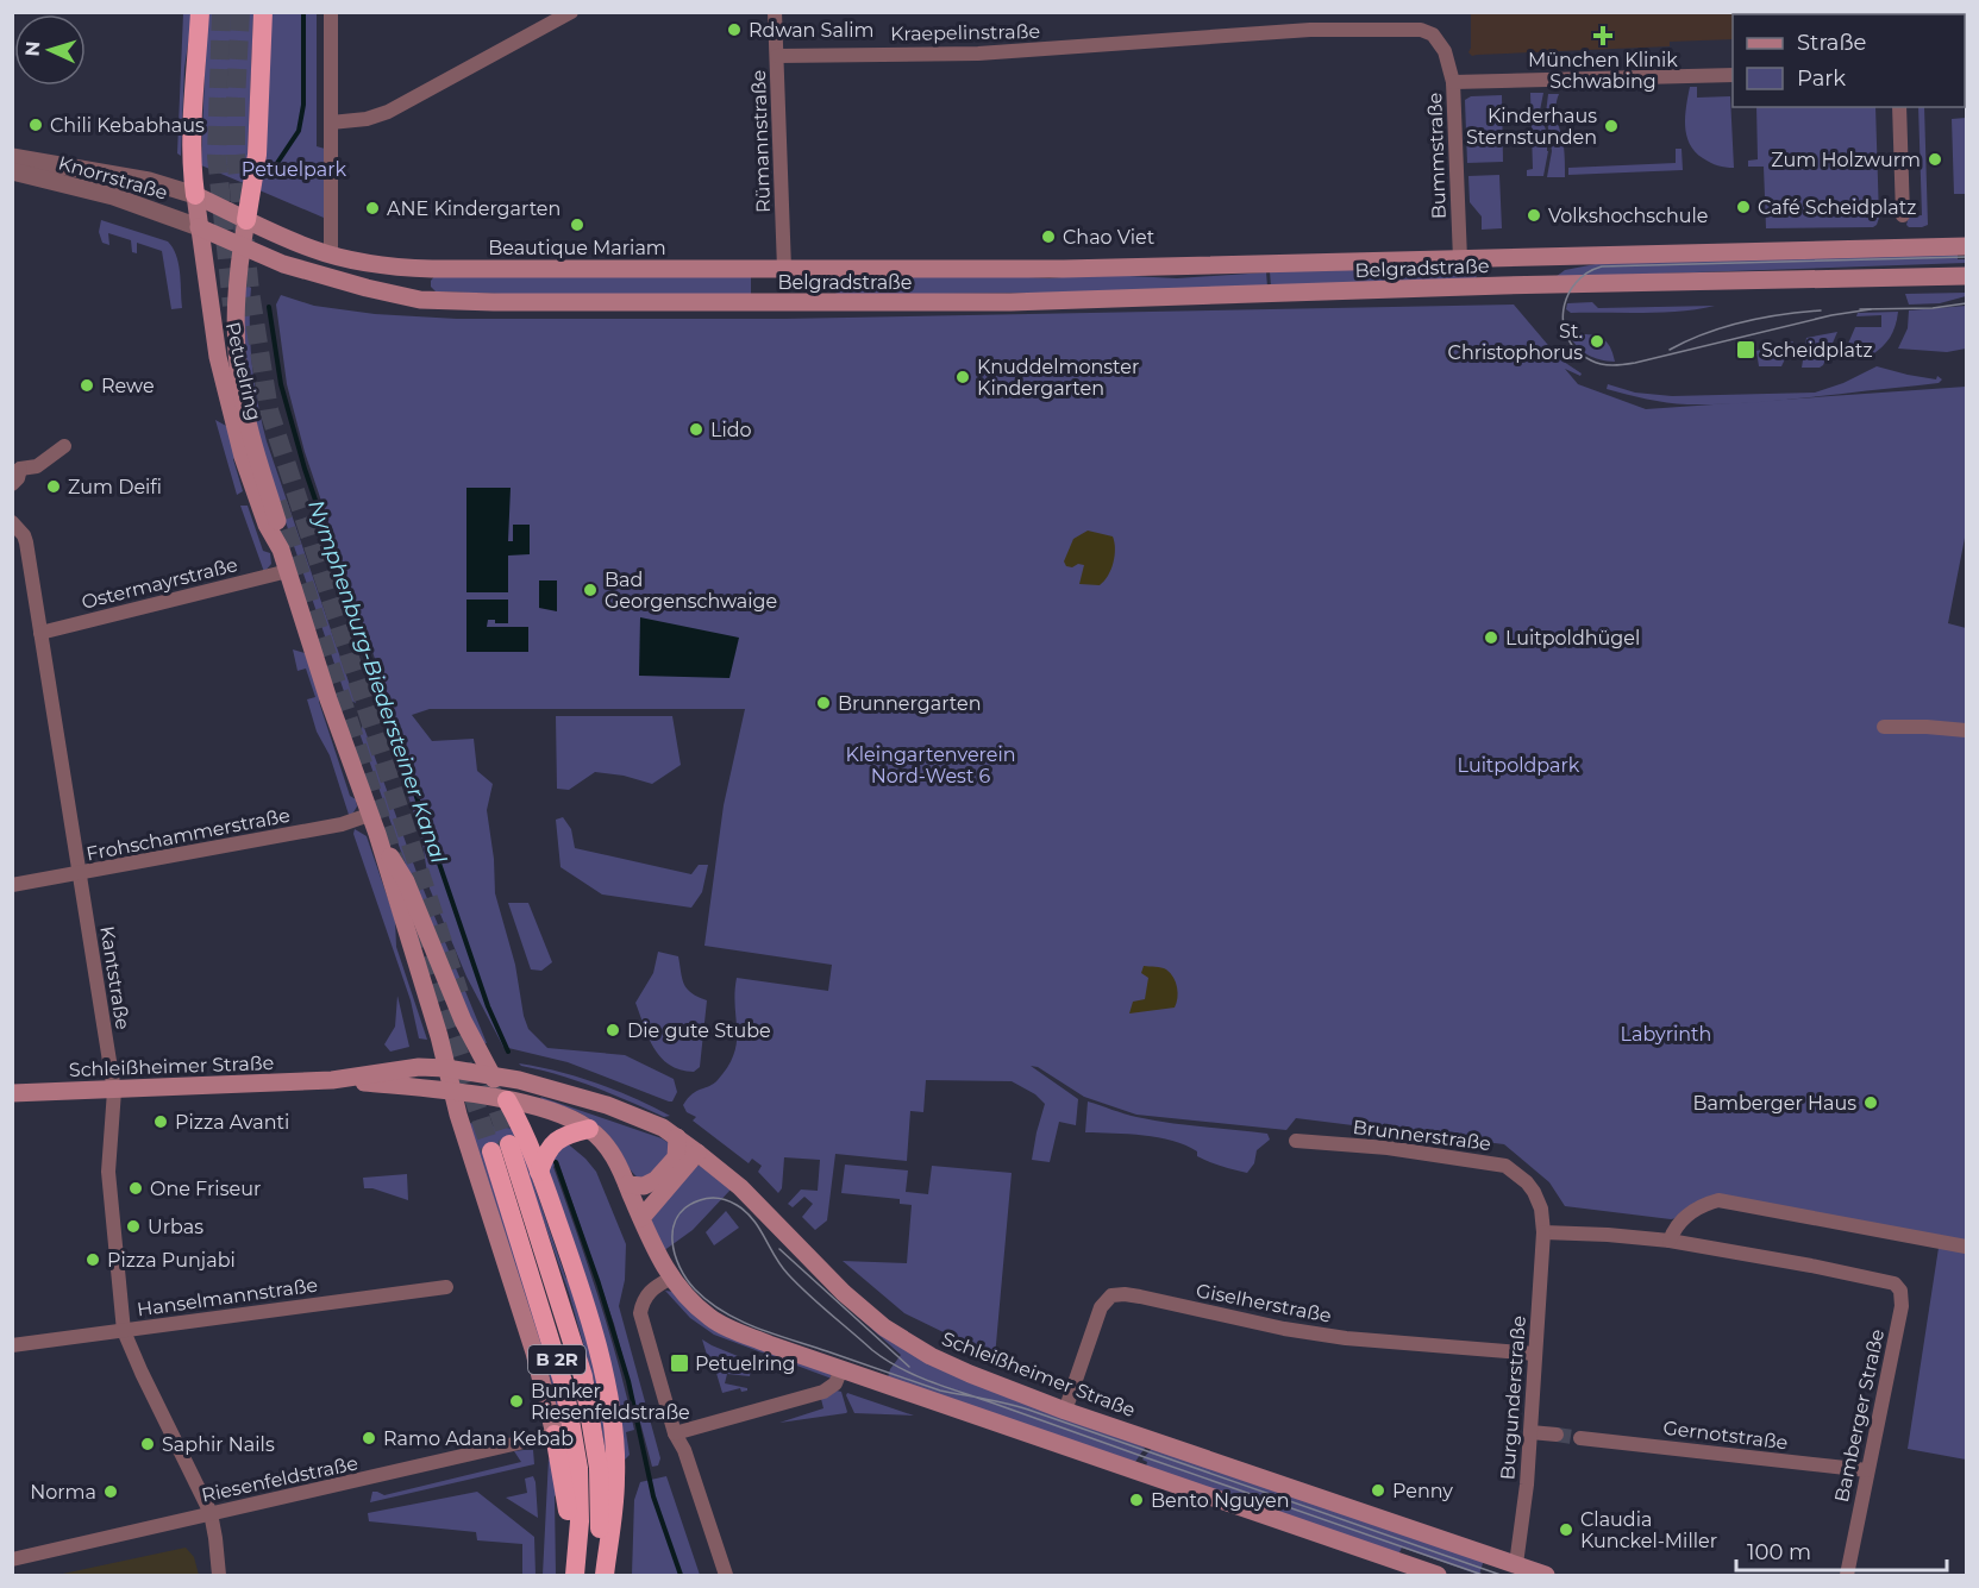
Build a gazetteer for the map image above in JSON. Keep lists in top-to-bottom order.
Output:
{
  "streets": {
    "highway": ["B 2R"],
    "main road": ["Belgradstraße", "Petuelring", "Schleißheimer Straße"],
    "street": [
      "Kraepelinstraße",
      "Rümannstraße",
      "Bummstraße",
      "Knorrstraße",
      "Ostermayrstraße",
      "Frohschammerstraße",
      "Kantstraße",
      "Brunnerstraße",
      "Hanselmannstraße",
      "Giselherstraße",
      "Burgunderstraße",
      "Bamberger Straße",
      "Gernotstraße",
      "Riesenfeldstraße"
    ]
  },
  "crossings": [
    ["Kraepelinstraße", "Rümannstraße"],
    ["Kraepelinstraße", "Bummstraße"],
    ["Rümannstraße", "Belgradstraße"],
    ["Bummstraße", "Belgradstraße"],
    ["Knorrstraße", "Belgradstraße"],
    ["Knorrstraße", "Petuelring"],
    ["Belgradstraße", "Petuelring"],
    ["Petuelring", "Ostermayrstraße"],
    ["Petuelring", "Frohschammerstraße"],
    ["Petuelring", "Schleißheimer Straße"],
    ["Petuelring", "Riesenfeldstraße"],
    ["Ostermayrstraße", "Kantstraße"],
    ["Frohschammerstraße", "Kantstraße"],
    ["Kantstraße", "Schleißheimer Straße"],
    ["Kantstraße", "Hanselmannstraße"],
    ["Kantstraße", "Riesenfeldstraße"],
    ["Schleißheimer Straße", "Giselherstraße"],
    ["Schleißheimer Straße", "Burgunderstraße"],
    ["Brunnerstraße", "Burgunderstraße"],
    ["Giselherstraße", "Burgunderstraße"],
    ["Bamberger Straße", "Gernotstraße"]
  ],
  "water": ["Nymphenburg-Biedersteiner Kanal"],
  "parks": [
    "Petuelpark",
    "Kleingartenverein Nord-West 6",
    "Luitpoldpark",
    "Labyrinth"
  ],
  "places": {
    "other": [
      "Rdwan Salim",
      "Chili Kebabhaus",
      "Kinderhaus Sternstunden",
      "Zum Holzwurm",
      "Café Scheidplatz",
      "ANE Kindergarten",
      "Volkshochschule",
      "Beautique Mariam",
      "Chao Viet",
      "St. Christophorus",
      "Knuddelmonster Kindergarten",
      "Rewe",
      "Lido",
      "Zum Deifi",
      "Bad Georgenschwaige",
      "Luitpoldhügel",
      "Brunnergarten",
      "Die gute Stube",
      "Bamberger Haus",
      "Pizza Avanti",
      "One Friseur",
      "Urbas",
      "Pizza Punjabi",
      "Bunker Riesenfeldstraße",
      "Ramo Adana Kebab",
      "Saphir Nails",
      "Penny",
      "Norma",
      "Bento Nguyen",
      "Claudia Kunckel-Miller"
    ],
    "health": ["München Klinik Schwabing"],
    "transit": ["Scheidplatz", "Petuelring"]
  },
  "legend": ["Straße", "Park"],
  "scale_bar": "100 m",
  "north": "left"
}
